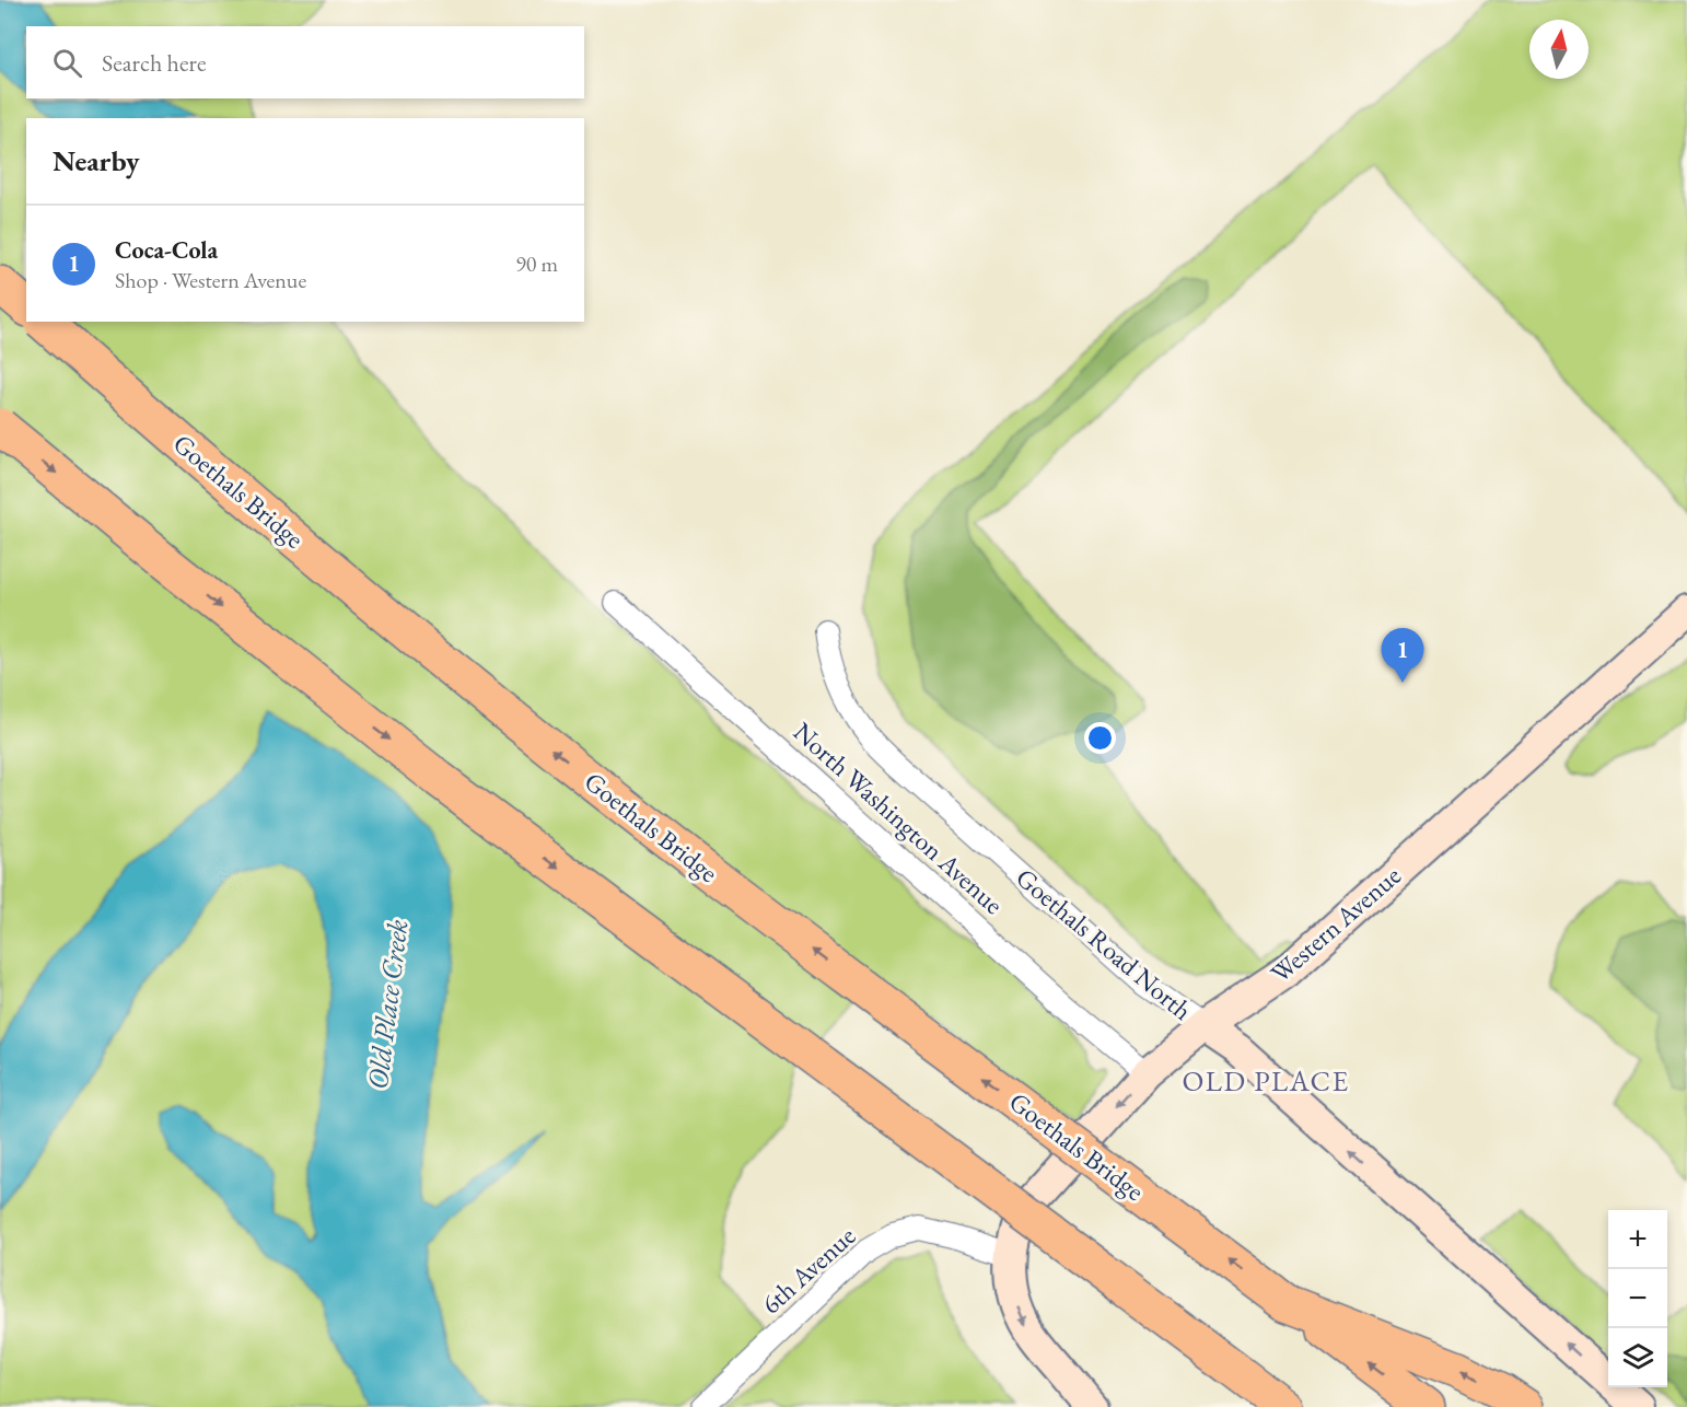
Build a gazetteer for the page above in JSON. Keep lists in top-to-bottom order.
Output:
{
  "streets": {
    "highway": ["Goethals Bridge"],
    "street": [
      "North Washington Avenue",
      "Western Avenue",
      "Goethals Road North",
      "6th Avenue"
    ]
  },
  "crossings": [
    ["North Washington Avenue", "Western Avenue"],
    ["Western Avenue", "Goethals Road North"],
    ["Western Avenue", "6th Avenue"]
  ],
  "one_way": ["Goethals Road North"],
  "districts": ["OLD PLACE"],
  "water": ["Old Place Creek"],
  "north": "top",
  "page": {
    "search": "Search here",
    "heading": "Nearby",
    "list": [
      {
        "mark": "1",
        "name": "Coca-Cola",
        "note": "Shop · Western Avenue",
        "value": "90 m"
      }
    ],
    "pins": "1",
    "map_buttons": ["+", "−"]
  }
}
